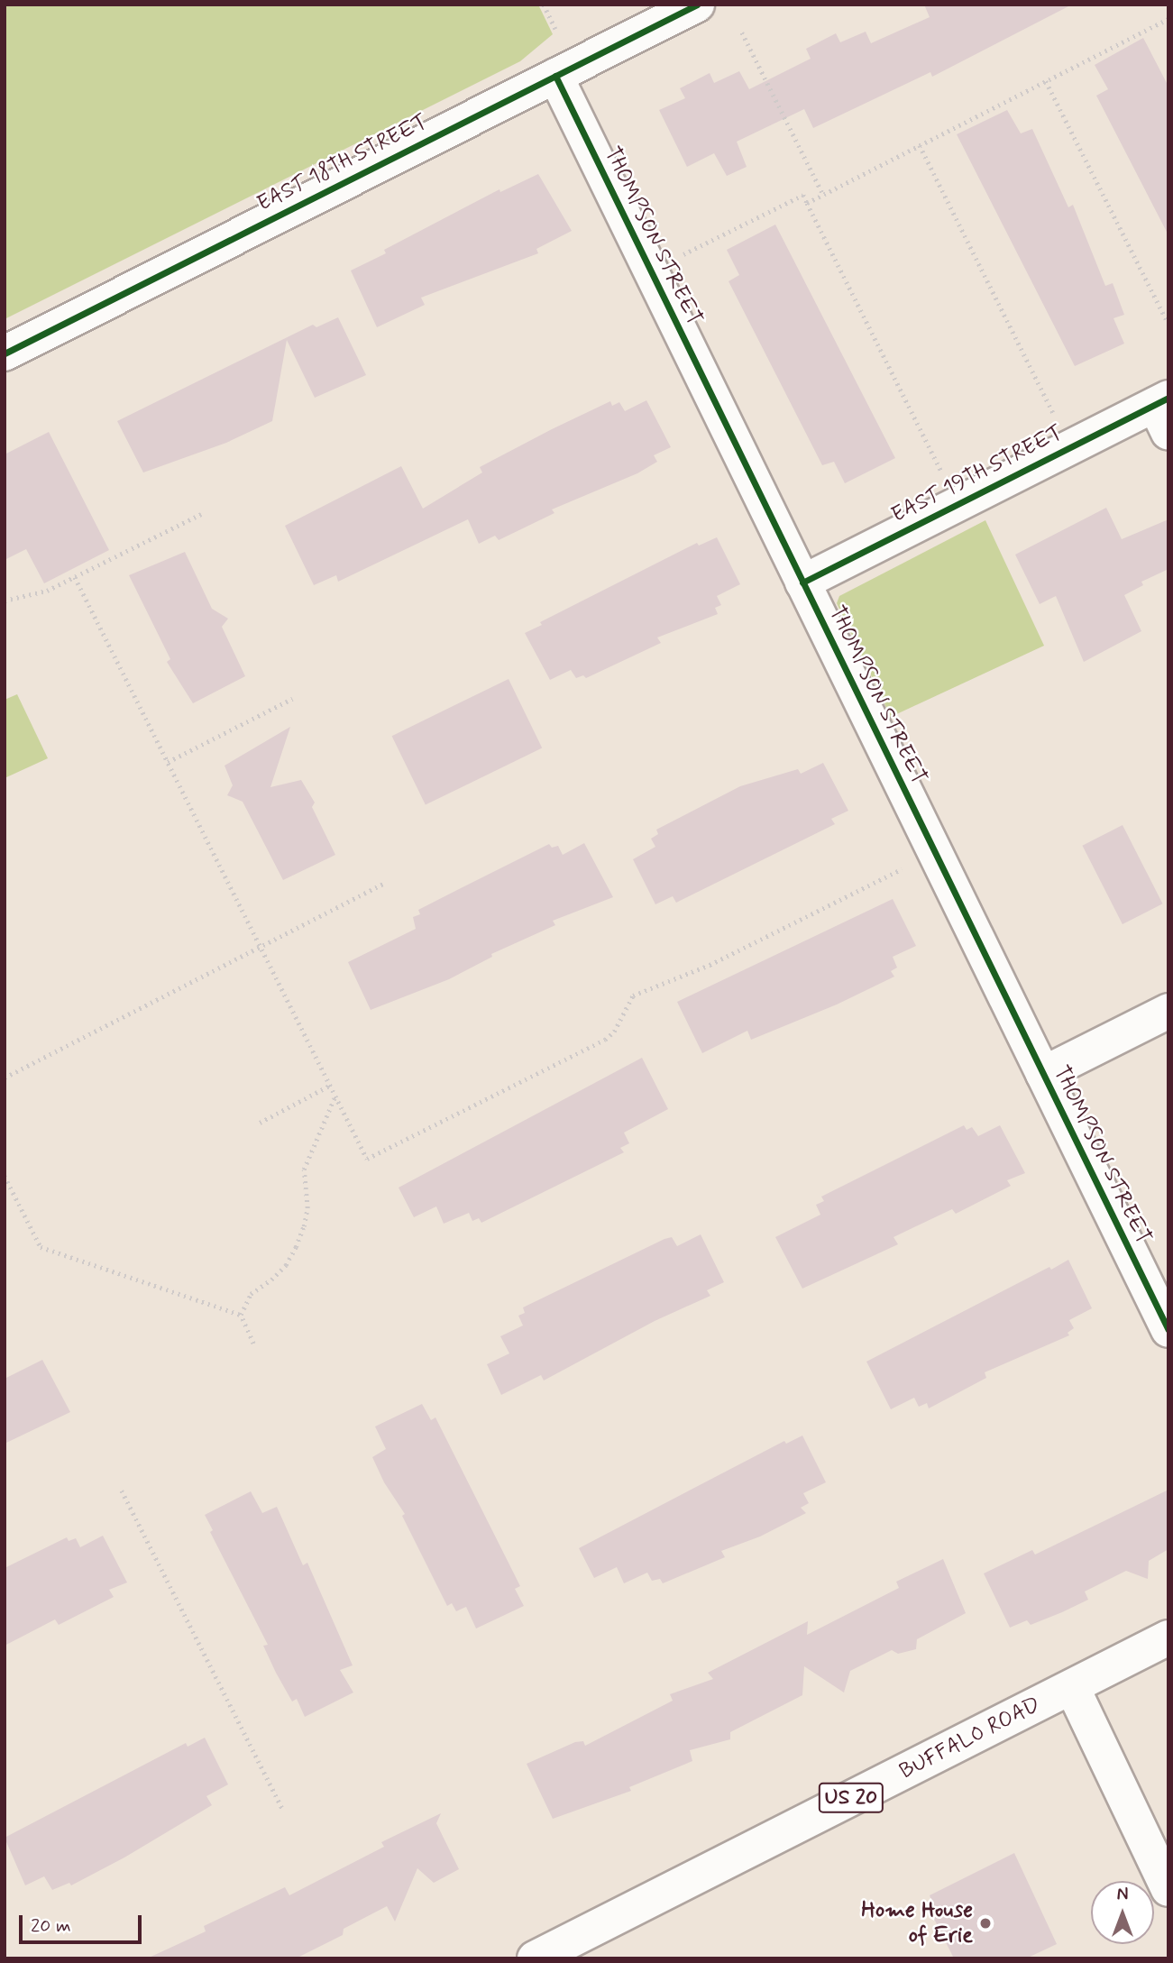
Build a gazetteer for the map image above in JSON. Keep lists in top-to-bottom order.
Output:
{
  "streets": {
    "street": [
      "EAST 18TH STREET",
      "THOMPSON STREET",
      "EAST 19TH STREET",
      "BUFFALO ROAD",
      "US 20"
    ]
  },
  "crossings": [
    ["EAST 18TH STREET", "THOMPSON STREET"],
    ["THOMPSON STREET", "EAST 19TH STREET"]
  ],
  "places": ["Home House of Erie"],
  "scale_bar": "20 m",
  "north": "top"
}
